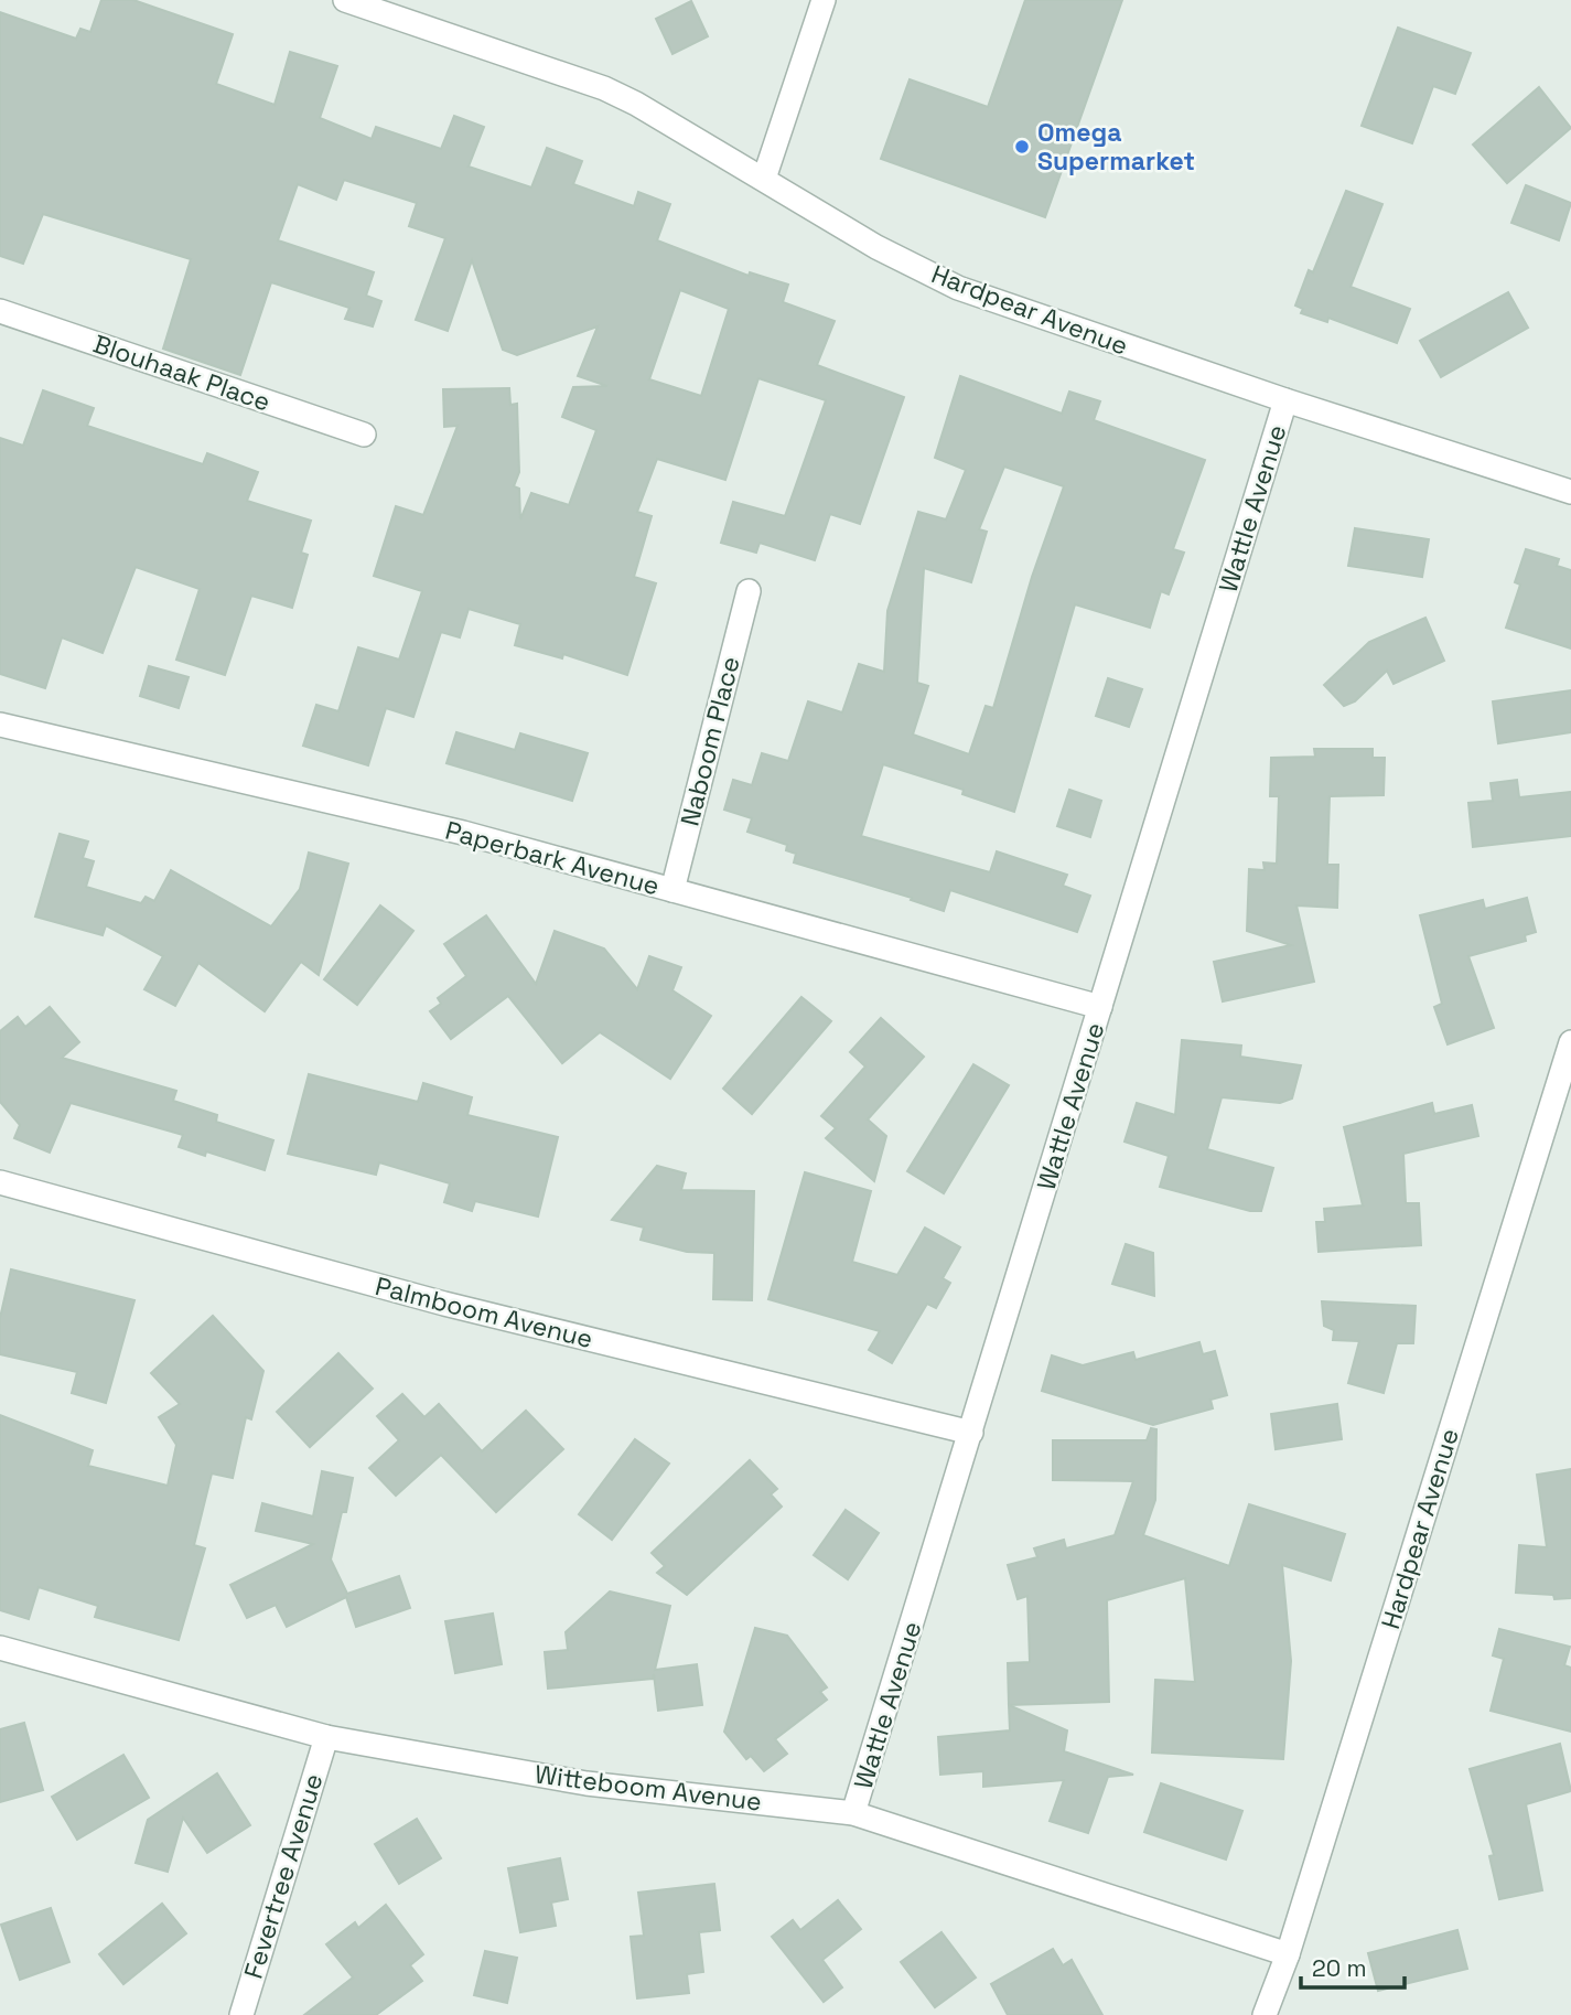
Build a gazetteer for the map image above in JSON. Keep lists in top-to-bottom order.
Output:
{
  "streets": {
    "street": [
      "Hardpear Avenue",
      "Blouhaak Place",
      "Wattle Avenue",
      "Naboom Place",
      "Paperbark Avenue",
      "Palmboom Avenue",
      "Witteboom Avenue",
      "Fevertree Avenue"
    ]
  },
  "crossings": [
    ["Hardpear Avenue", "Wattle Avenue"],
    ["Hardpear Avenue", "Witteboom Avenue"],
    ["Wattle Avenue", "Paperbark Avenue"],
    ["Wattle Avenue", "Palmboom Avenue"],
    ["Wattle Avenue", "Witteboom Avenue"],
    ["Naboom Place", "Paperbark Avenue"],
    ["Witteboom Avenue", "Fevertree Avenue"]
  ],
  "places": ["Omega Supermarket"],
  "scale_bar": "20 m"
}
